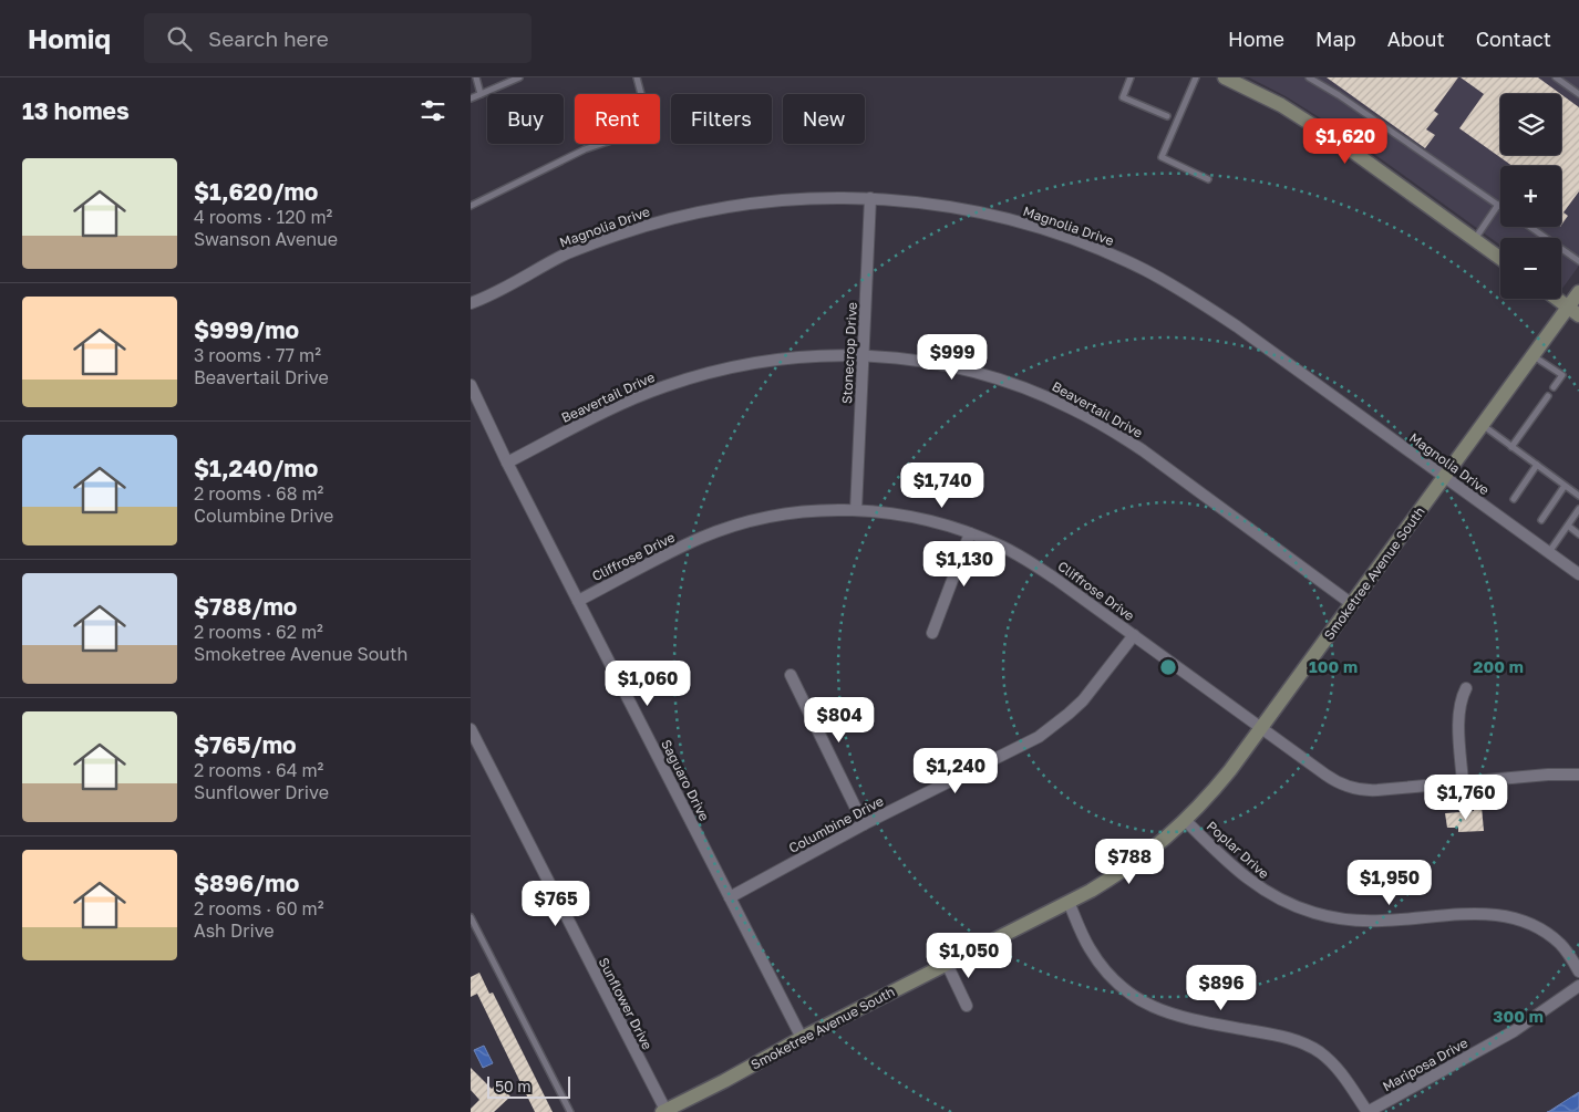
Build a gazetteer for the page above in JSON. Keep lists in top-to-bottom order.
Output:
{
  "streets": {
    "street": [
      "Magnolia Drive",
      "Stonecrop Drive",
      "Beavertail Drive",
      "Cliffrose Drive",
      "Smoketree Avenue South",
      "Saguaro Drive",
      "Columbine Drive",
      "Poplar Drive",
      "Sunflower Drive",
      "Mariposa Drive"
    ]
  },
  "crossings": [
    ["Magnolia Drive", "Stonecrop Drive"],
    ["Magnolia Drive", "Smoketree Avenue South"],
    ["Stonecrop Drive", "Beavertail Drive"],
    ["Stonecrop Drive", "Cliffrose Drive"],
    ["Beavertail Drive", "Smoketree Avenue South"],
    ["Beavertail Drive", "Saguaro Drive"],
    ["Cliffrose Drive", "Smoketree Avenue South"],
    ["Cliffrose Drive", "Saguaro Drive"],
    ["Cliffrose Drive", "Columbine Drive"],
    ["Smoketree Avenue South", "Saguaro Drive"],
    ["Smoketree Avenue South", "Poplar Drive"],
    ["Smoketree Avenue South", "Sunflower Drive"],
    ["Saguaro Drive", "Columbine Drive"]
  ],
  "scale_bar": "50 m",
  "page": {
    "header": "Homiq",
    "search": "Search here",
    "nav": [
      "Home",
      "Map",
      "About",
      "Contact"
    ],
    "heading": "13 homes",
    "map_buttons": ["+", "−"],
    "chip": [
      "Buy",
      "Rent",
      "Filters",
      "New"
    ],
    "price": [
      "$1,620",
      "$999",
      "$1,740",
      "$1,130",
      "$1,060",
      "$804",
      "$1,240",
      "$1,760",
      "$788",
      "$1,950",
      "$765",
      "$1,050",
      "$896"
    ],
    "list": [
      {
        "name": "$1,620/mo",
        "note": "4 rooms · 120 m² · Swanson Avenue"
      },
      {
        "name": "$999/mo",
        "note": "3 rooms · 77 m² · Beavertail Drive"
      },
      {
        "name": "$1,240/mo",
        "note": "2 rooms · 68 m² · Columbine Drive"
      },
      {
        "name": "$788/mo",
        "note": "2 rooms · 62 m² · Smoketree Avenue South"
      },
      {
        "name": "$765/mo",
        "note": "2 rooms · 64 m² · Sunflower Drive"
      },
      {
        "name": "$896/mo",
        "note": "2 rooms · 60 m² · Ash Drive"
      }
    ],
    "scale": "50 m"
  },
  "rings": ["100 m", "200 m", "300 m"]
}
